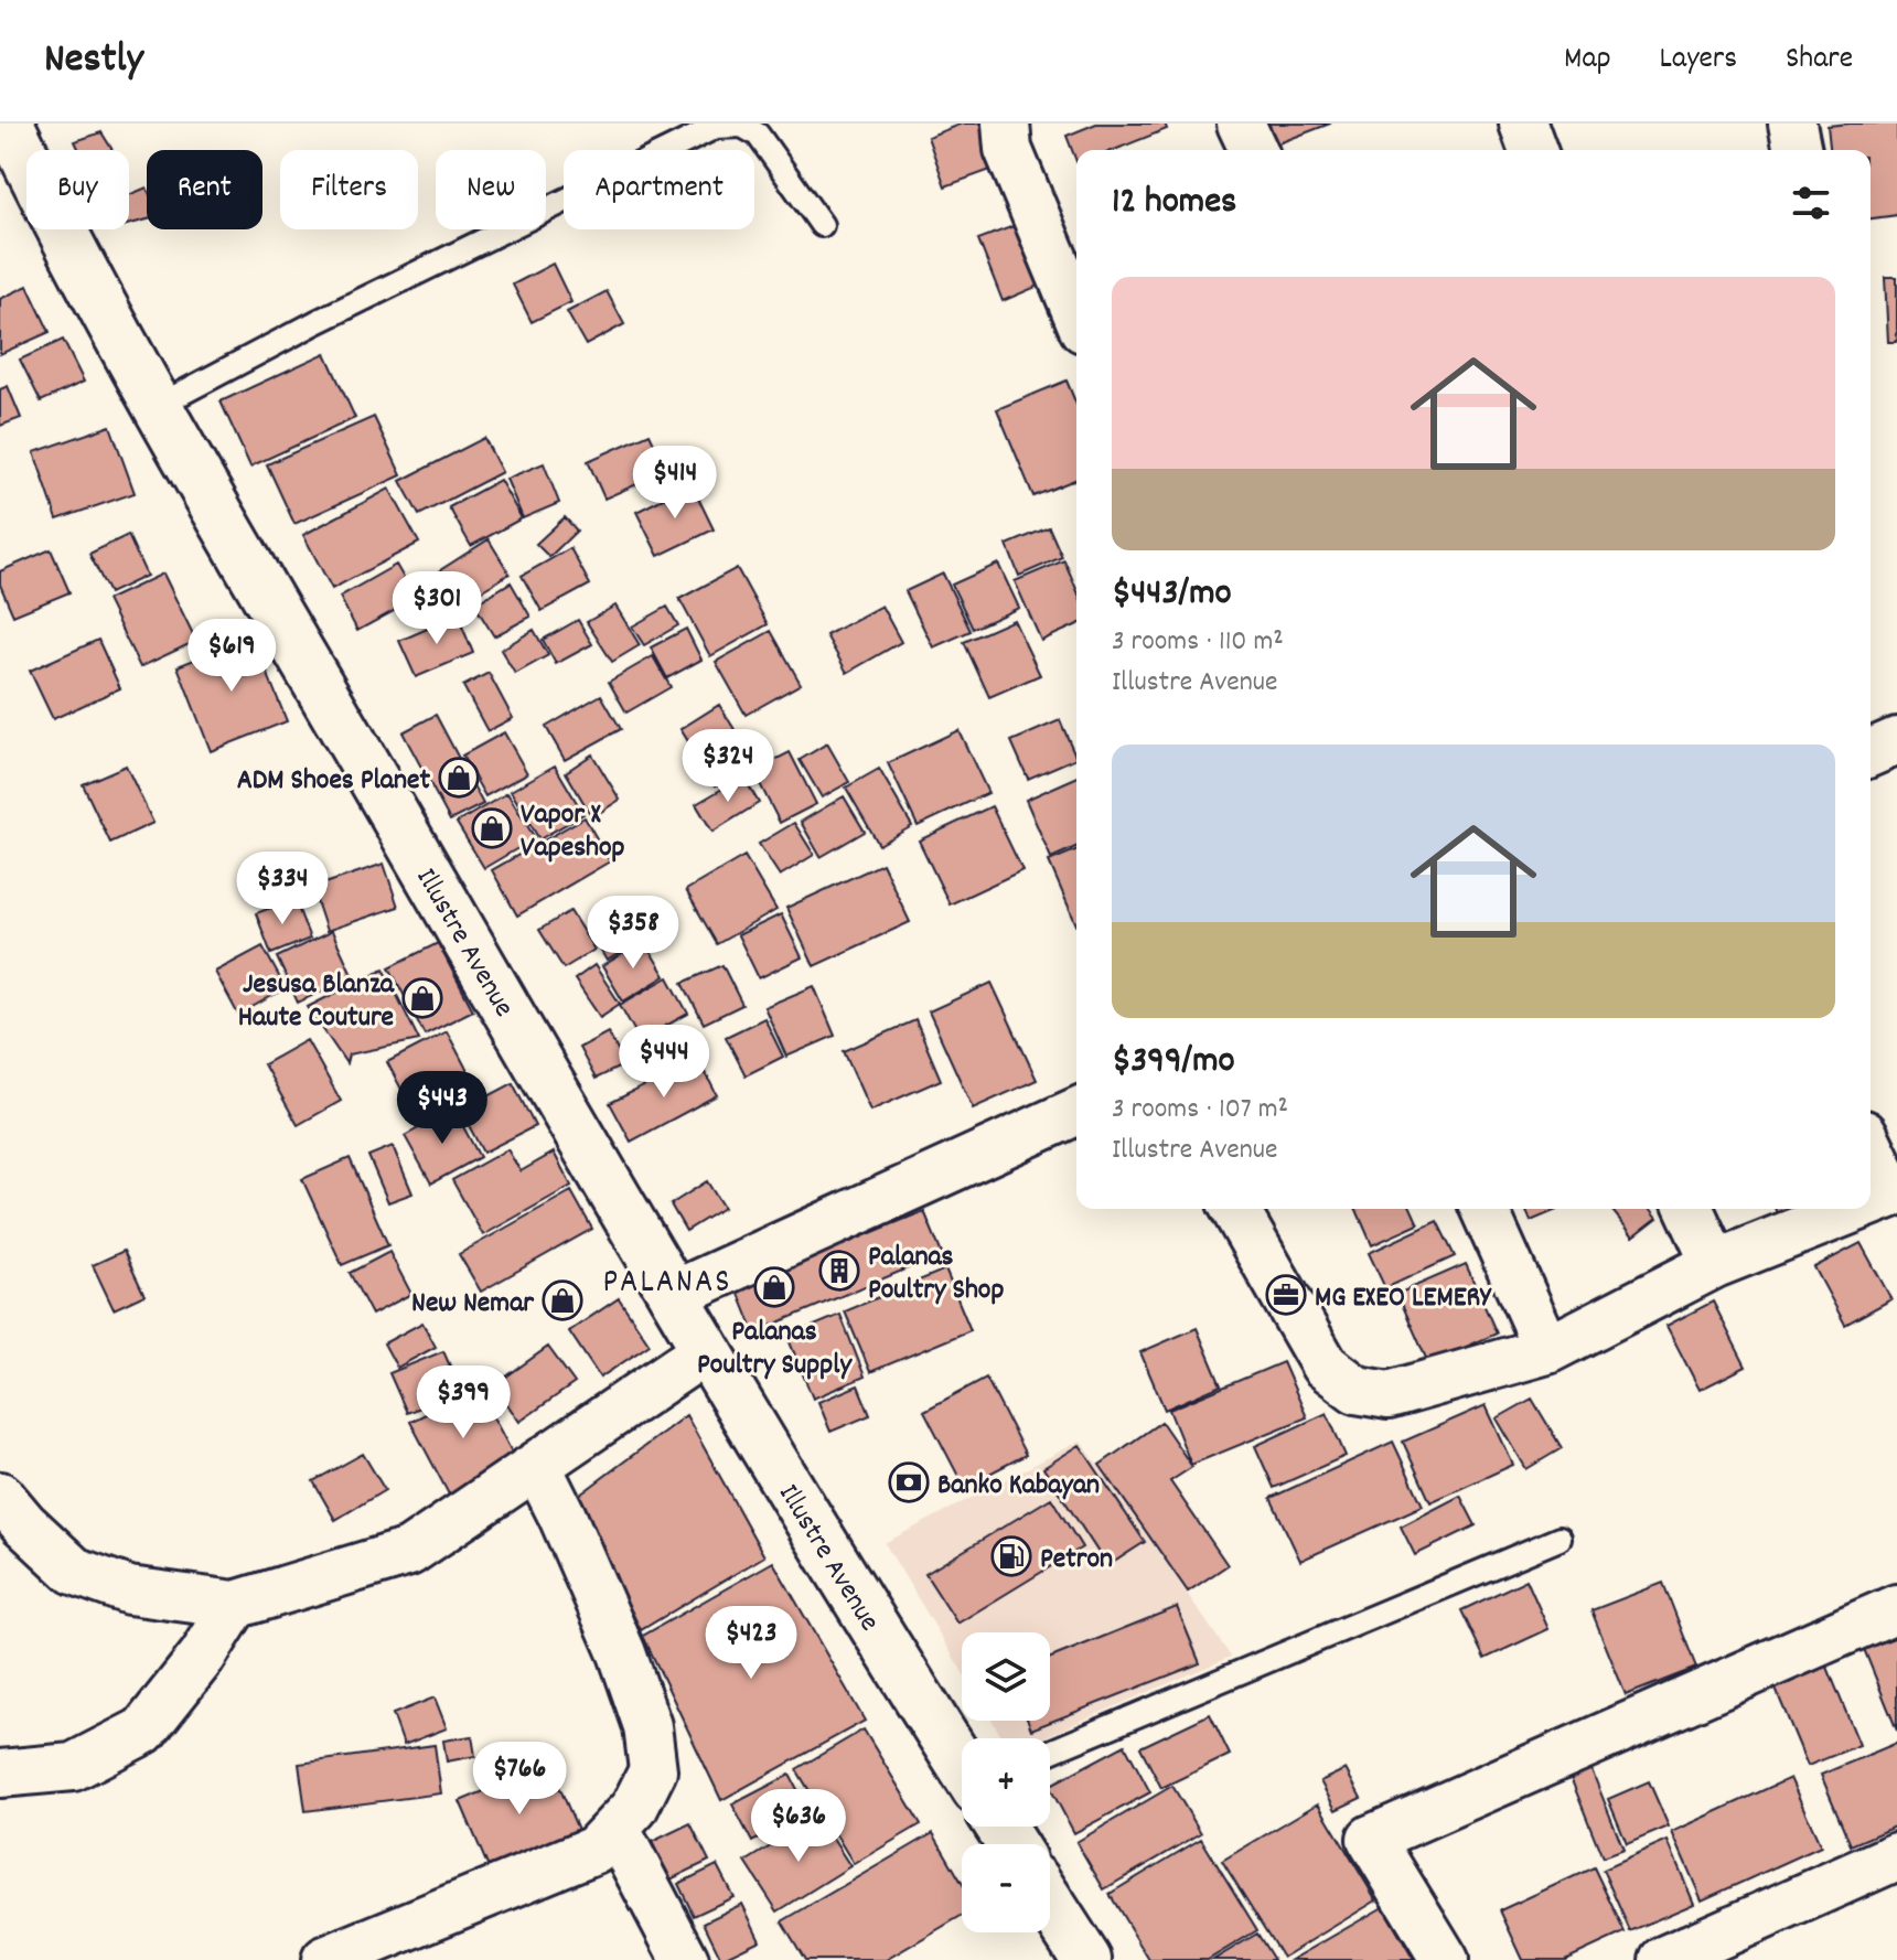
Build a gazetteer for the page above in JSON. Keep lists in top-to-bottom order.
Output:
{
  "streets": {
    "main road": ["Illustre Avenue"]
  },
  "districts": ["PALANAS"],
  "places": {
    "shop": [
      "ADM Shoes Planet",
      "Vapor X Vapeshop",
      "Jesusa Blanza Haute Couture",
      "Palanas Poultry Supply",
      "New Nemar"
    ],
    "building": ["Palanas Poultry Shop"],
    "office": ["MG EXEO LEMERY"],
    "bank": ["Banko Kabayan"],
    "fuel station": ["Petron"]
  },
  "page": {
    "header": "Nestly",
    "nav": ["Map", "Layers", "Share"],
    "chip": [
      "Buy",
      "Rent",
      "Filters",
      "New",
      "Apartment"
    ],
    "heading": "12 homes",
    "list": [
      {
        "name": "$443/mo",
        "note": "3 rooms · 110 m² · Illustre Avenue"
      },
      {
        "name": "$399/mo",
        "note": "3 rooms · 107 m² · Illustre Avenue"
      }
    ],
    "price": [
      "$414",
      "$301",
      "$619",
      "$324",
      "$334",
      "$358",
      "$444",
      "$443",
      "$399",
      "$423",
      "$766",
      "$636"
    ],
    "map_buttons": ["+", "−"]
  }
}
